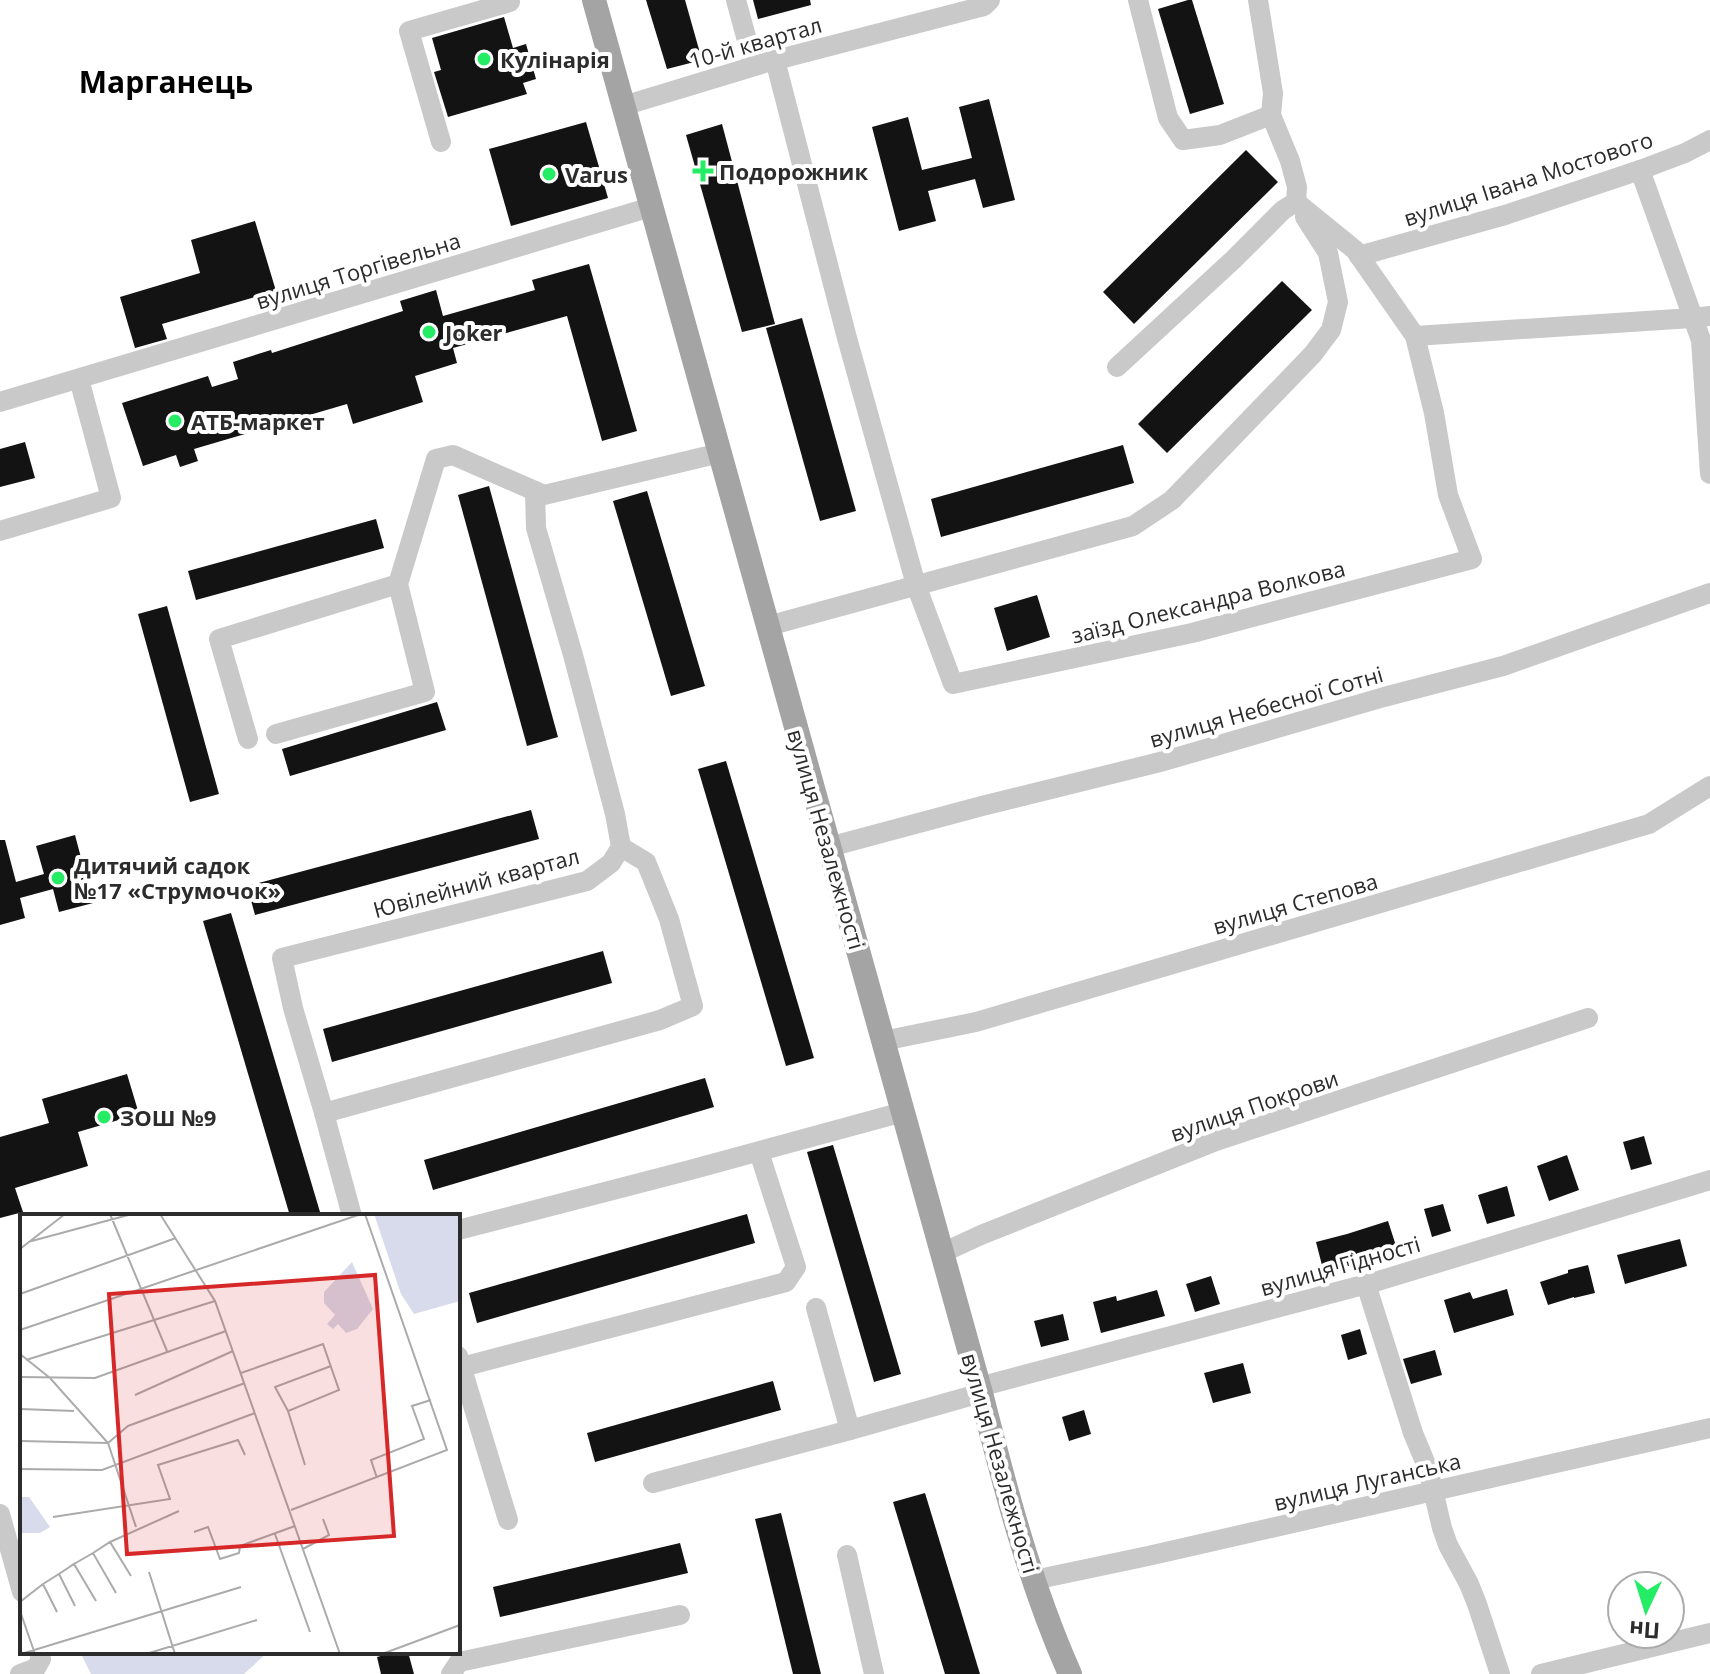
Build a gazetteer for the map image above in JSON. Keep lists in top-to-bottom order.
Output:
{
  "streets": {
    "main road": ["вулиця Незалежності"],
    "street": [
      "10-й квартал",
      "вулиця Івана Мостового",
      "вулиця Торгівельна",
      "заїзд Олександра Волкова",
      "вулиця Небесної Сотні",
      "Ювілейний квартал",
      "вулиця Степова",
      "вулиця Покрови",
      "вулиця Гідності",
      "вулиця Луганська"
    ]
  },
  "crossings": [
    ["10-й квартал", "вулиця Незалежності"],
    ["вулиця Торгівельна", "вулиця Незалежності"],
    ["вулиця Небесної Сотні", "вулиця Незалежності"],
    ["вулиця Незалежності", "вулиця Степова"],
    ["вулиця Незалежності", "вулиця Покрови"],
    ["вулиця Незалежності", "вулиця Гідності"],
    ["вулиця Незалежності", "вулиця Луганська"]
  ],
  "districts": ["Марганець"],
  "places": {
    "other": [
      "Кулінарія",
      "Varus",
      "Joker",
      "АТБ-маркет",
      "Дитячий садок №17 «Струмочок»",
      "ЗОШ №9"
    ],
    "health": ["Подорожник"]
  },
  "north": "bottom"
}
